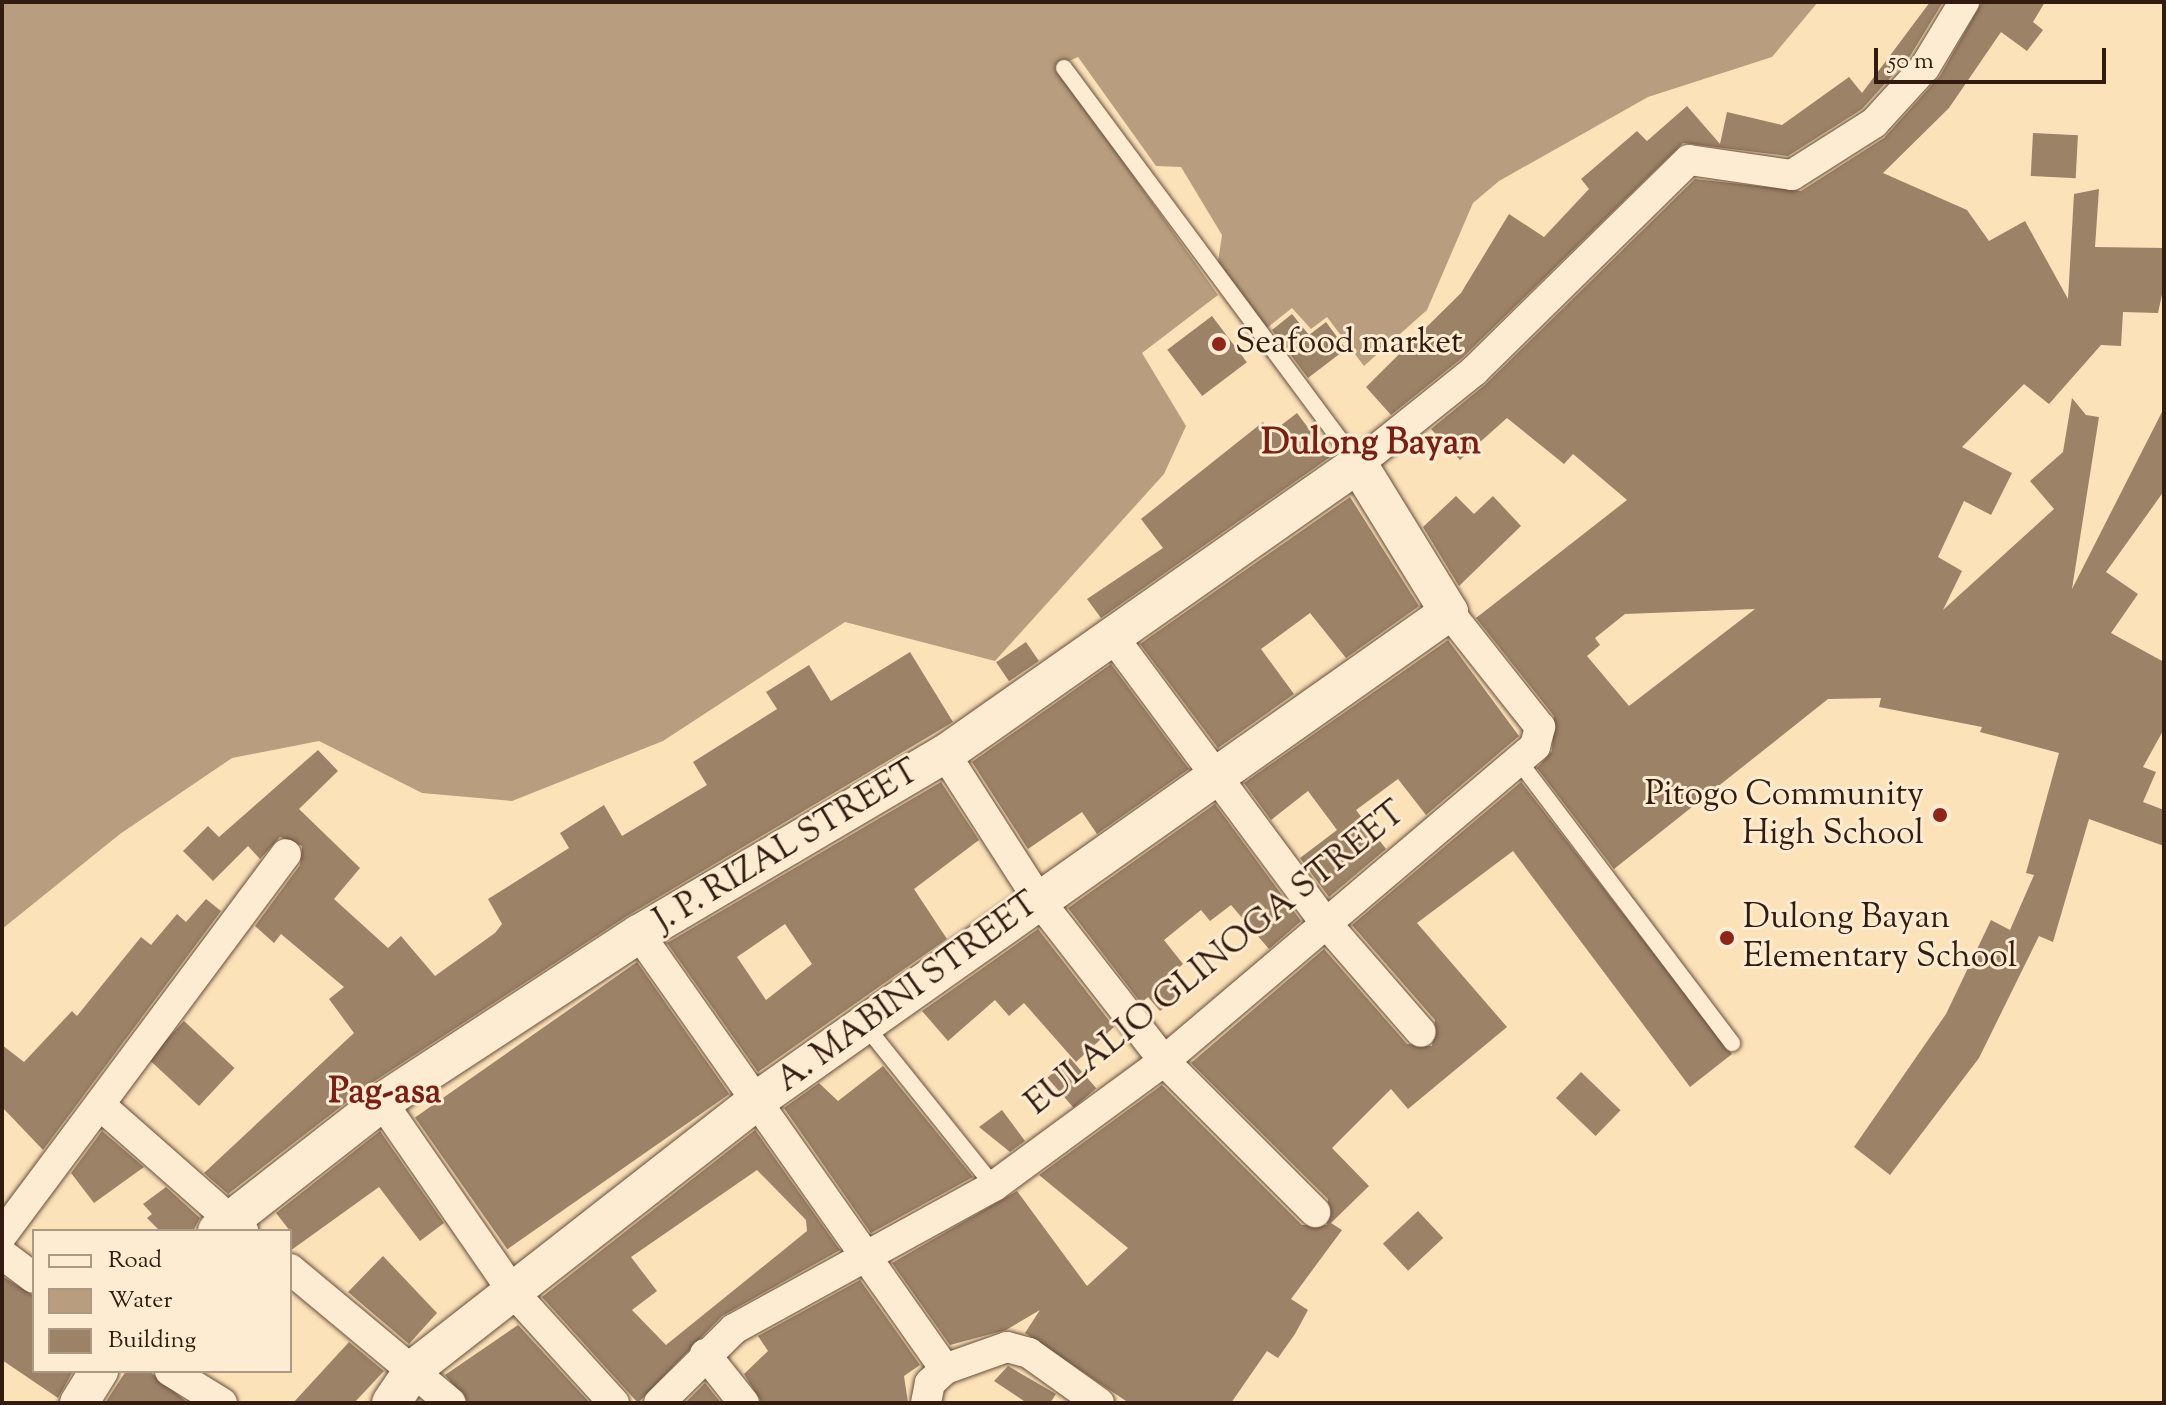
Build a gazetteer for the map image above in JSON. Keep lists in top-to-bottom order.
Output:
{
  "streets": {
    "street": ["J. P. RIZAL STREET", "EULALIO GLINOGA STREET", "A. MABINI STREET"]
  },
  "districts": ["Dulong Bayan", "Pag-asa"],
  "places": ["Seafood market", "Pitogo Community High School", "Dulong Bayan Elementary School"],
  "legend": ["Road", "Water", "Building"],
  "scale_bar": "50 m"
}
